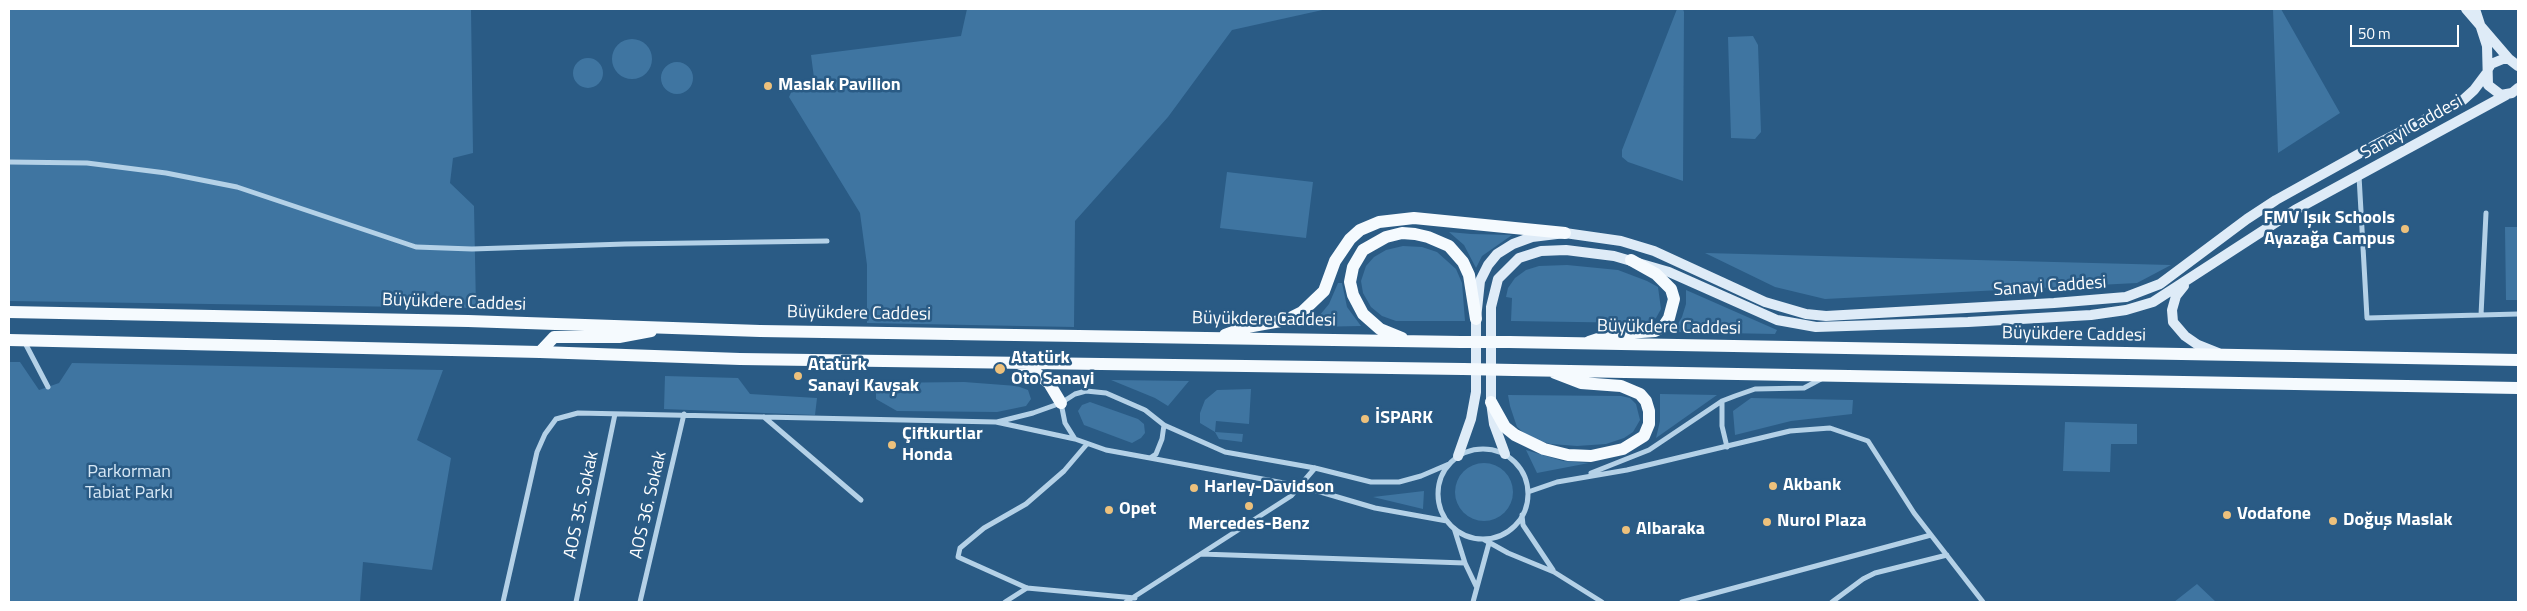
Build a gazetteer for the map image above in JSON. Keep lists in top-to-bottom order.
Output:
{
  "streets": {
    "main road": ["Büyükdere Caddesi"],
    "street": ["Sanayi Caddesi", "AOS 35. Sokak", "AOS 36. Sokak"]
  },
  "parks": ["Parkorman Tabiat Parkı"],
  "places": [
    "Maslak Pavilion",
    "FMV Işık Schools Ayazağa Campus",
    "Atatürk Oto Sanayi",
    "Atatürk Sanayi Kavşak",
    "İSPARK",
    "Çiftkurtlar Honda",
    "Akbank",
    "Harley-Davidson",
    "Mercedes-Benz",
    "Opet",
    "Vodafone",
    "Doğuş Maslak",
    "Nurol Plaza",
    "Albaraka"
  ],
  "scale_bar": "50 m"
}
